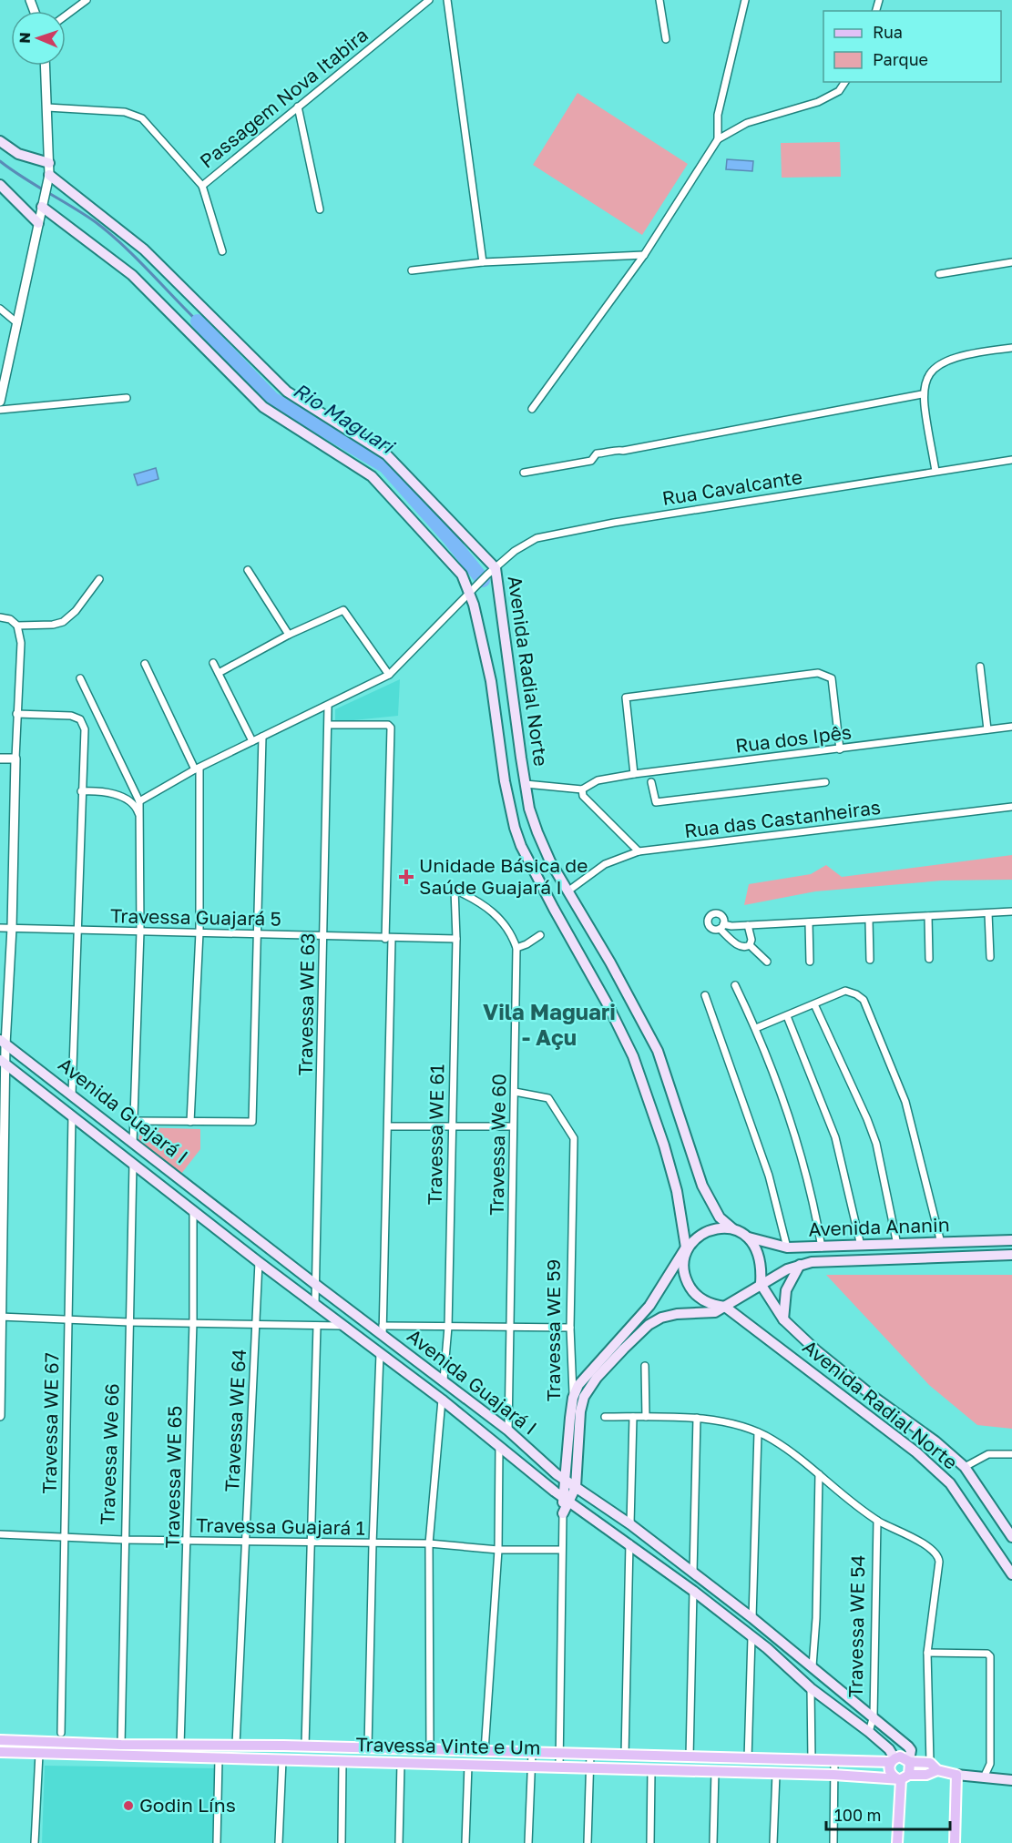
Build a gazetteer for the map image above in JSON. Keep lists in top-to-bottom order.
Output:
{
  "streets": {
    "main road": [
      "Avenida Radial Norte",
      "Avenida Guajará I",
      "Avenida Ananin",
      "Travessa WE 59",
      "Travessa Vinte e Um"
    ],
    "street": [
      "Passagem Nova Itabira",
      "Rua Cavalcante",
      "Rua dos Ipês",
      "Rua das Castanheiras",
      "Travessa Guajará 5",
      "Travessa WE 63",
      "Travessa WE 61",
      "Travessa We 60",
      "Travessa WE 64",
      "Travessa WE 67",
      "Travessa We 66",
      "Travessa WE 65",
      "Travessa Guajará 1",
      "Travessa WE 54"
    ]
  },
  "crossings": [
    ["Rua Cavalcante", "Avenida Radial Norte"],
    ["Rua Cavalcante", "Travessa WE 63"],
    ["Avenida Radial Norte", "Rua das Castanheiras"],
    ["Avenida Radial Norte", "Avenida Ananin"],
    ["Travessa Guajará 5", "Travessa WE 63"],
    ["Travessa Guajará 5", "Travessa WE 61"],
    ["Travessa WE 63", "Avenida Guajará I"],
    ["Avenida Guajará I", "Travessa WE 61"],
    ["Avenida Guajará I", "Travessa We 60"],
    ["Avenida Guajará I", "Travessa WE 59"],
    ["Avenida Guajará I", "Travessa WE 64"],
    ["Avenida Guajará I", "Travessa WE 67"],
    ["Avenida Guajará I", "Travessa We 66"],
    ["Avenida Guajará I", "Travessa WE 65"],
    ["Avenida Guajará I", "Travessa WE 54"],
    ["Avenida Guajará I", "Travessa Vinte e Um"],
    ["Travessa WE 61", "Travessa We 60"],
    ["Travessa We 60", "Travessa WE 59"],
    ["Travessa WE 64", "Travessa Guajará 1"],
    ["Travessa WE 64", "Travessa Vinte e Um"],
    ["Travessa WE 67", "Travessa Guajará 1"],
    ["Travessa We 66", "Travessa Guajará 1"],
    ["Travessa We 66", "Travessa Vinte e Um"],
    ["Travessa WE 65", "Travessa Guajará 1"],
    ["Travessa WE 65", "Travessa Vinte e Um"]
  ],
  "districts": ["Vila Maguari - Açu"],
  "water": ["Rio Maguari"],
  "places": {
    "health": ["Unidade Básica de Saúde Guajará I"],
    "other": ["Godin Líns"]
  },
  "legend": ["Rua", "Parque"],
  "scale_bar": "100 m",
  "north": "left"
}
